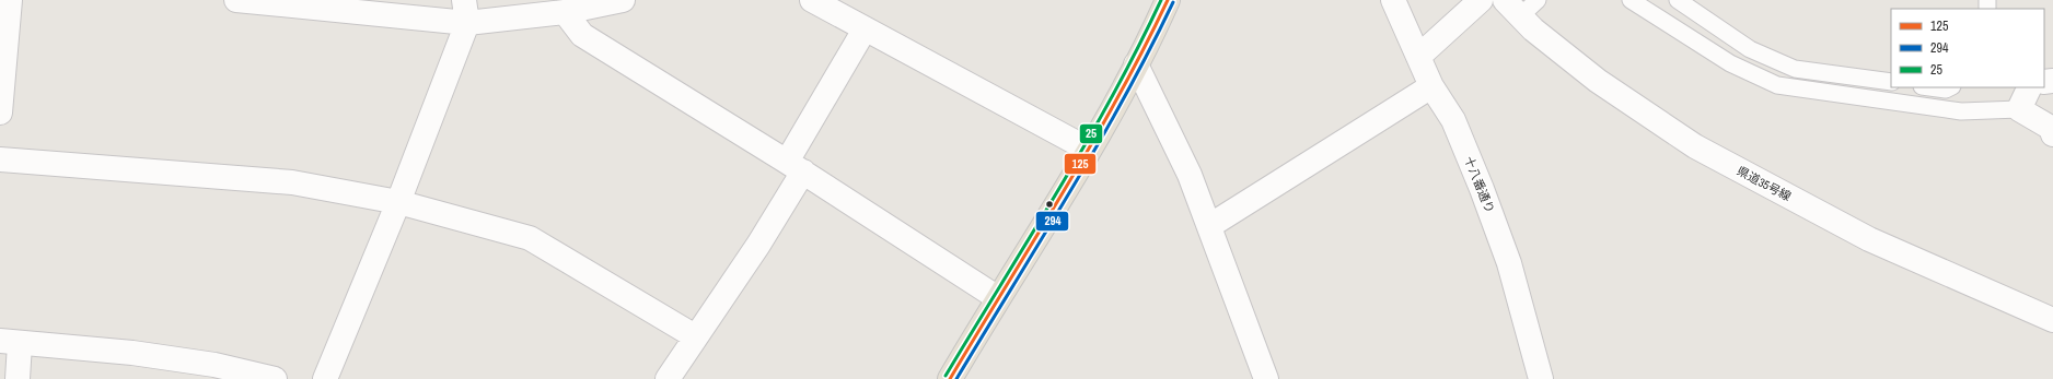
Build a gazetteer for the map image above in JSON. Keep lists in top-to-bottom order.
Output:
{
  "streets": {
    "street": ["県道35号線", "十八番通り"]
  },
  "lines": ["transit line 125", "transit line 25", "transit line 294"],
  "legend": ["125", "294", "25"]
}
